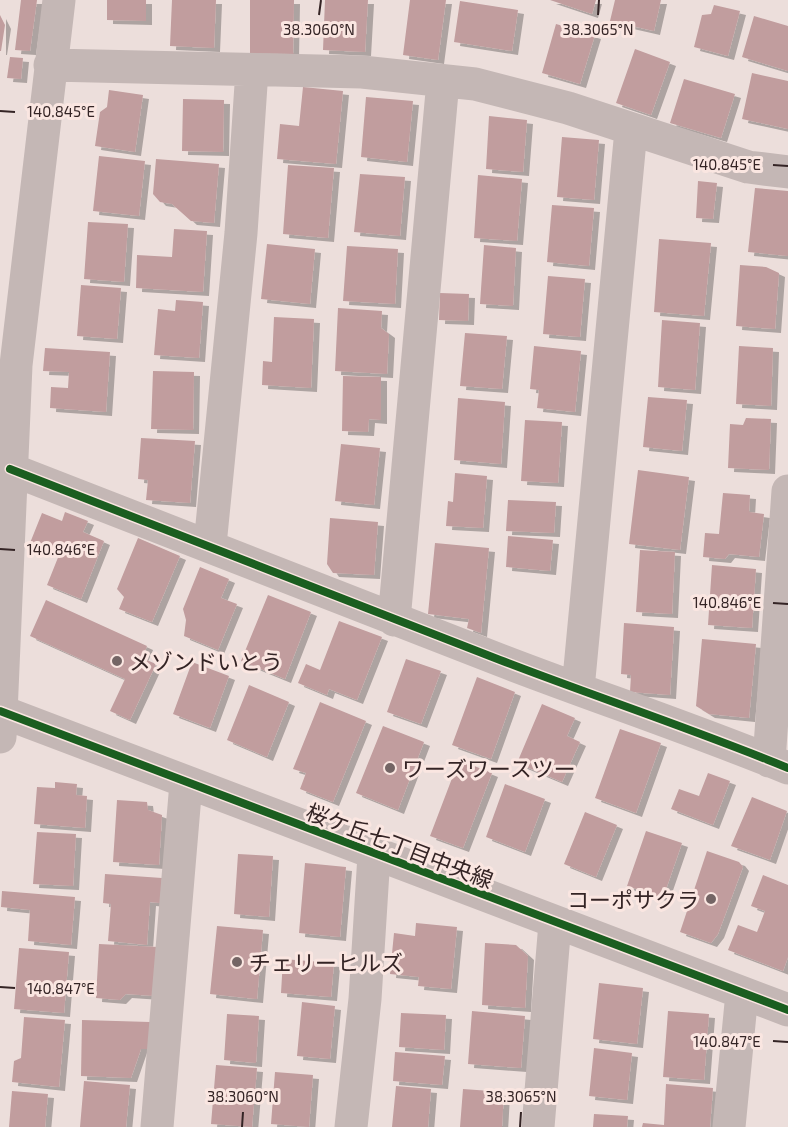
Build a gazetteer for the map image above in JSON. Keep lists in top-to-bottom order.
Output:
{
  "streets": {
    "street": ["桜ケ丘七丁目中央線"]
  },
  "places": [
    "メゾンドいとう",
    "ワーズワースツー",
    "コーポサクラ",
    "チェリーヒルズ"
  ],
  "coordinates": [
    "38.3060°N",
    "38.3065°N",
    "140.845°E",
    "140.846°E",
    "140.847°E"
  ]
}
